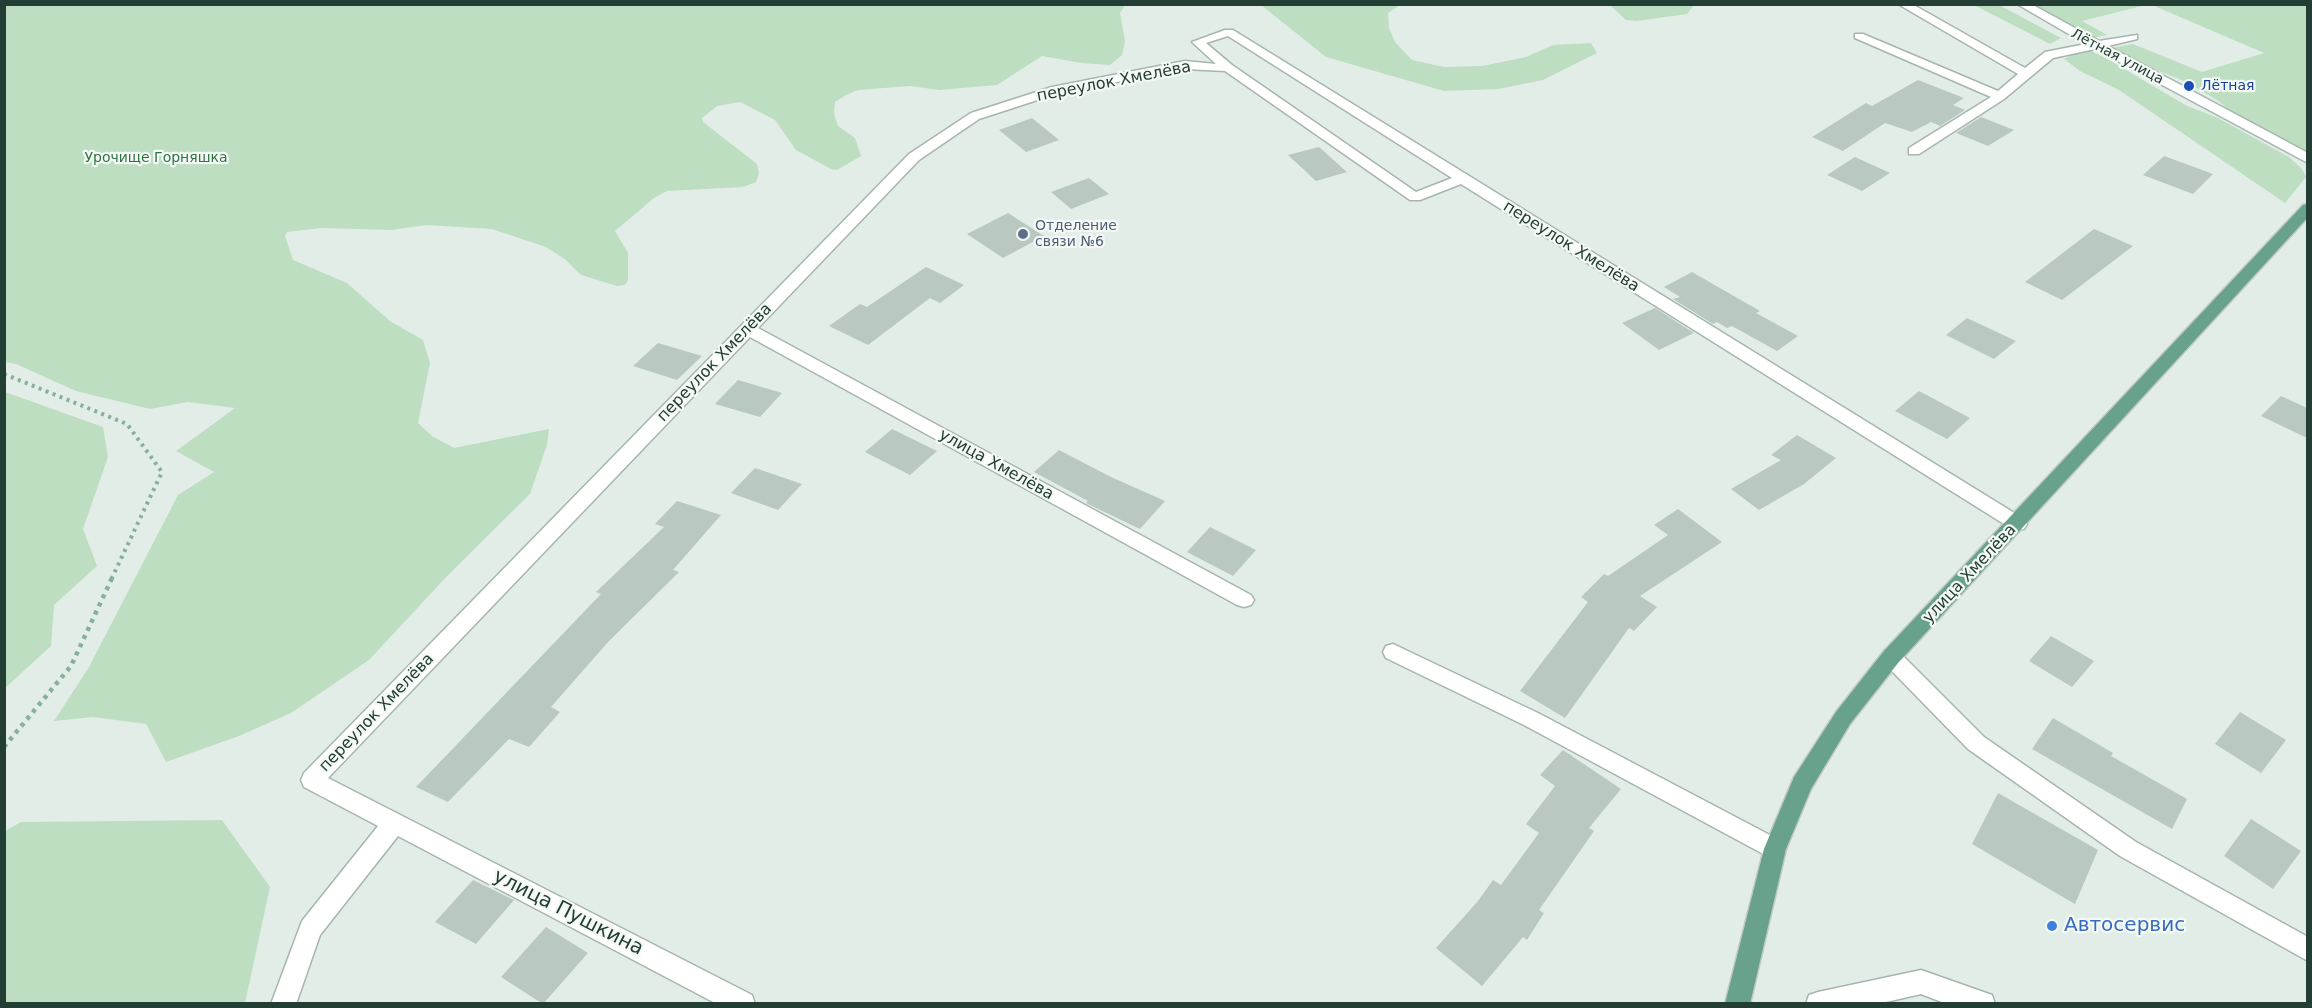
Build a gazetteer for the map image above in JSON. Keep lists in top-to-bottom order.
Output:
{
  "streets": {
    "main road": ["улица Хмелёва"],
    "street": ["Лётная улица", "переулок Хмелёва", "улица Пушкина"]
  },
  "crossings": [
    ["переулок Хмелёва", "улица Хмелёва"],
    ["переулок Хмелёва", "улица Пушкина"]
  ],
  "parks": ["Урочище Горняшка"],
  "places": ["Лётная", "Отделение связи №6", "Автосервис"]
}
